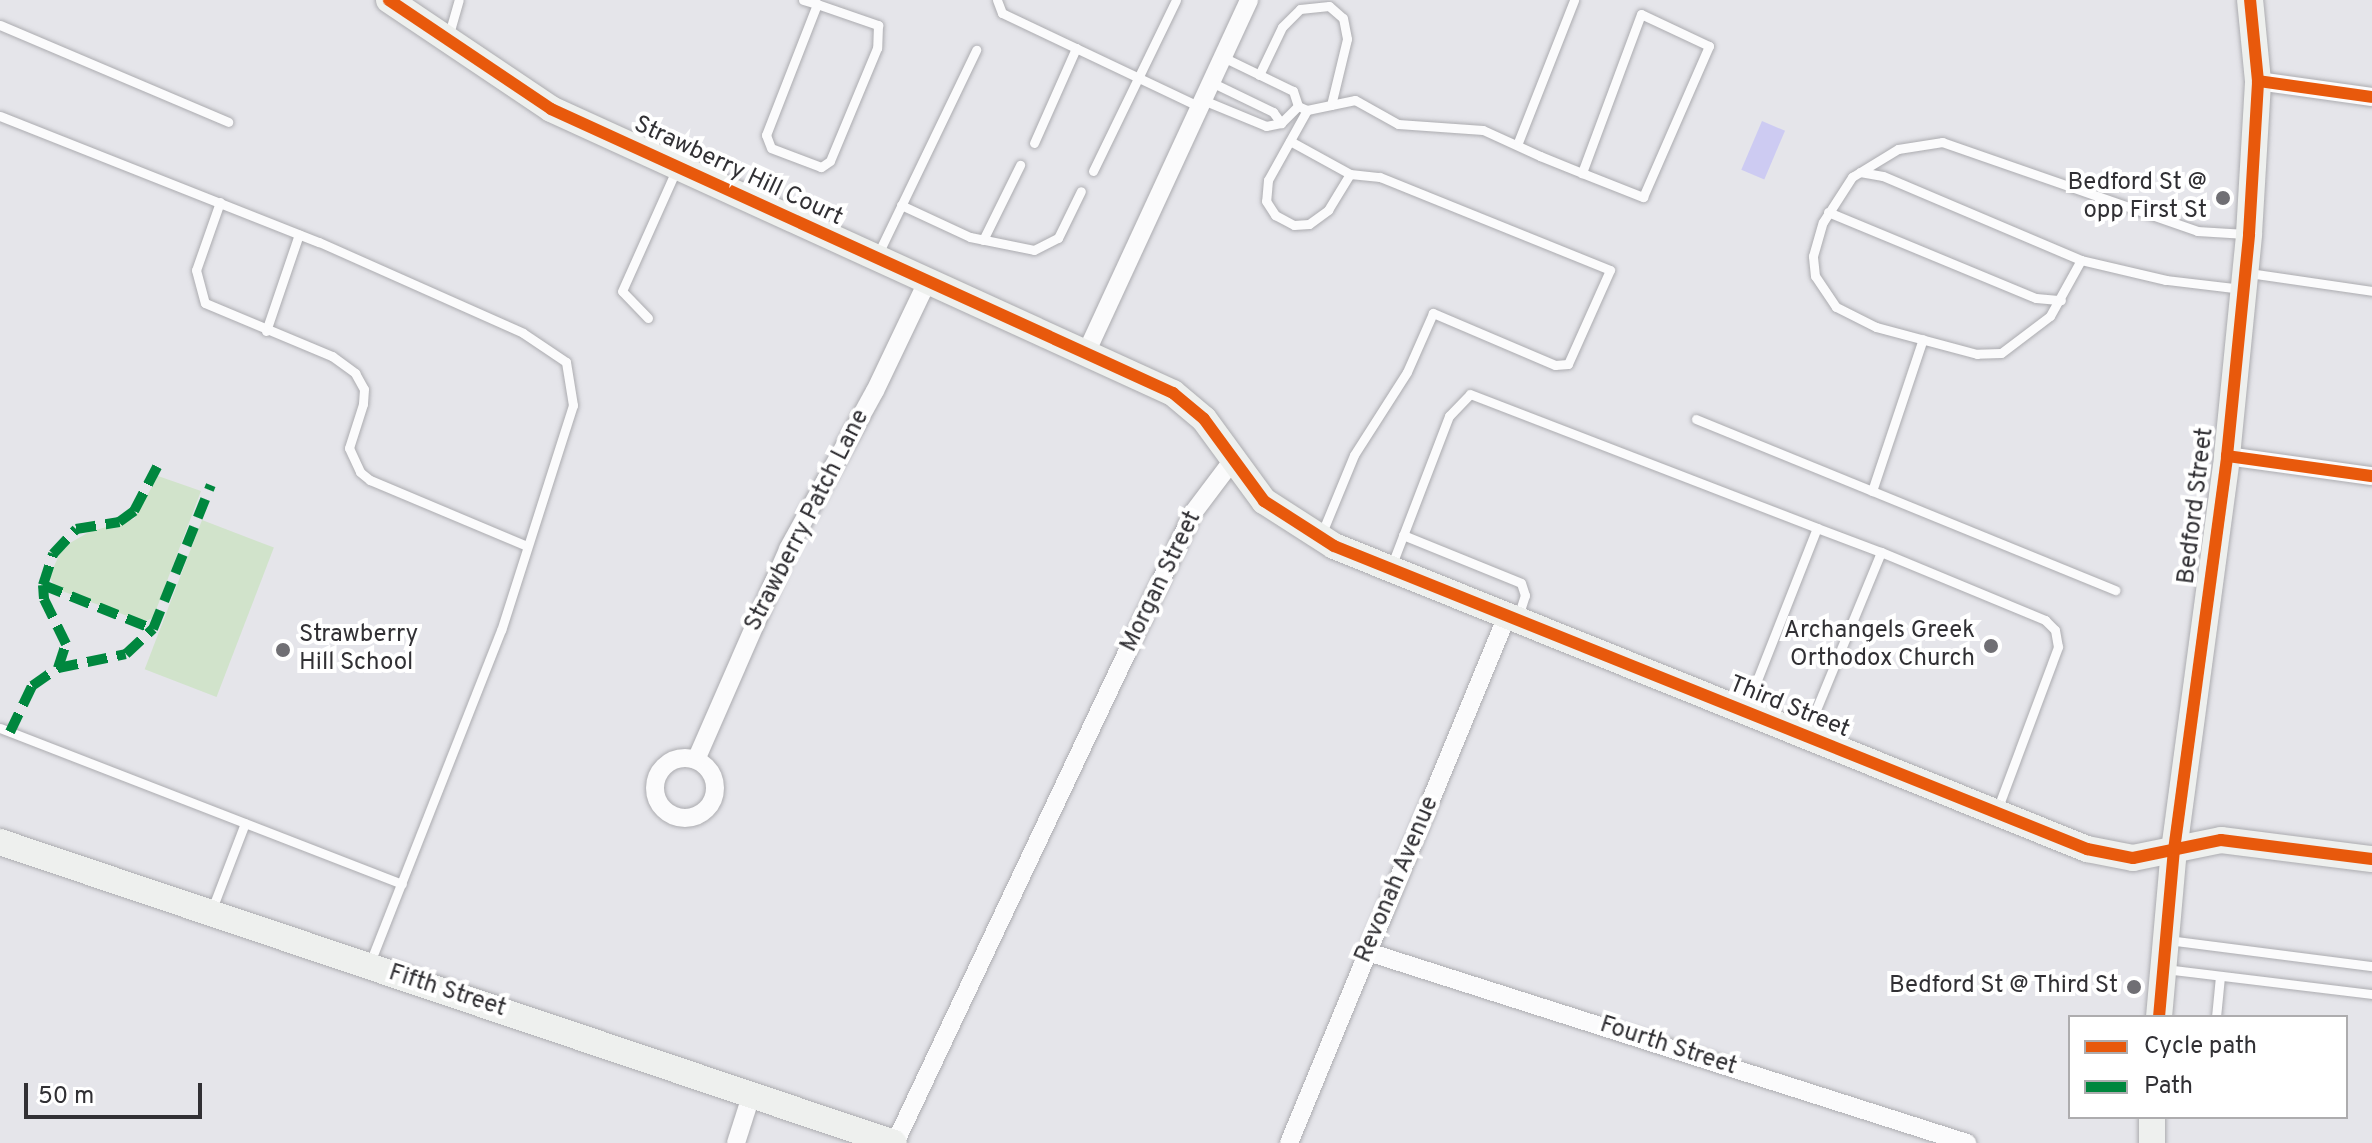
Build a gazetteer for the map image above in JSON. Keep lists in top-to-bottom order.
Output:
{
  "streets": {
    "street": [
      "Strawberry Hill Court",
      "Bedford Street",
      "Strawberry Patch Lane",
      "Morgan Street",
      "Third Street",
      "Revonah Avenue",
      "Fifth Street",
      "Fourth Street"
    ]
  },
  "crossings": [
    ["Strawberry Hill Court", "Strawberry Patch Lane"],
    ["Bedford Street", "Third Street"],
    ["Morgan Street", "Third Street"],
    ["Morgan Street", "Fifth Street"],
    ["Third Street", "Revonah Avenue"],
    ["Revonah Avenue", "Fourth Street"]
  ],
  "places": [
    "Bedford St @ opp First St",
    "Archangels Greek Orthodox Church",
    "Strawberry Hill School",
    "Bedford St @ Third St"
  ],
  "legend": ["Cycle path", "Path"],
  "scale_bar": "50 m"
}
